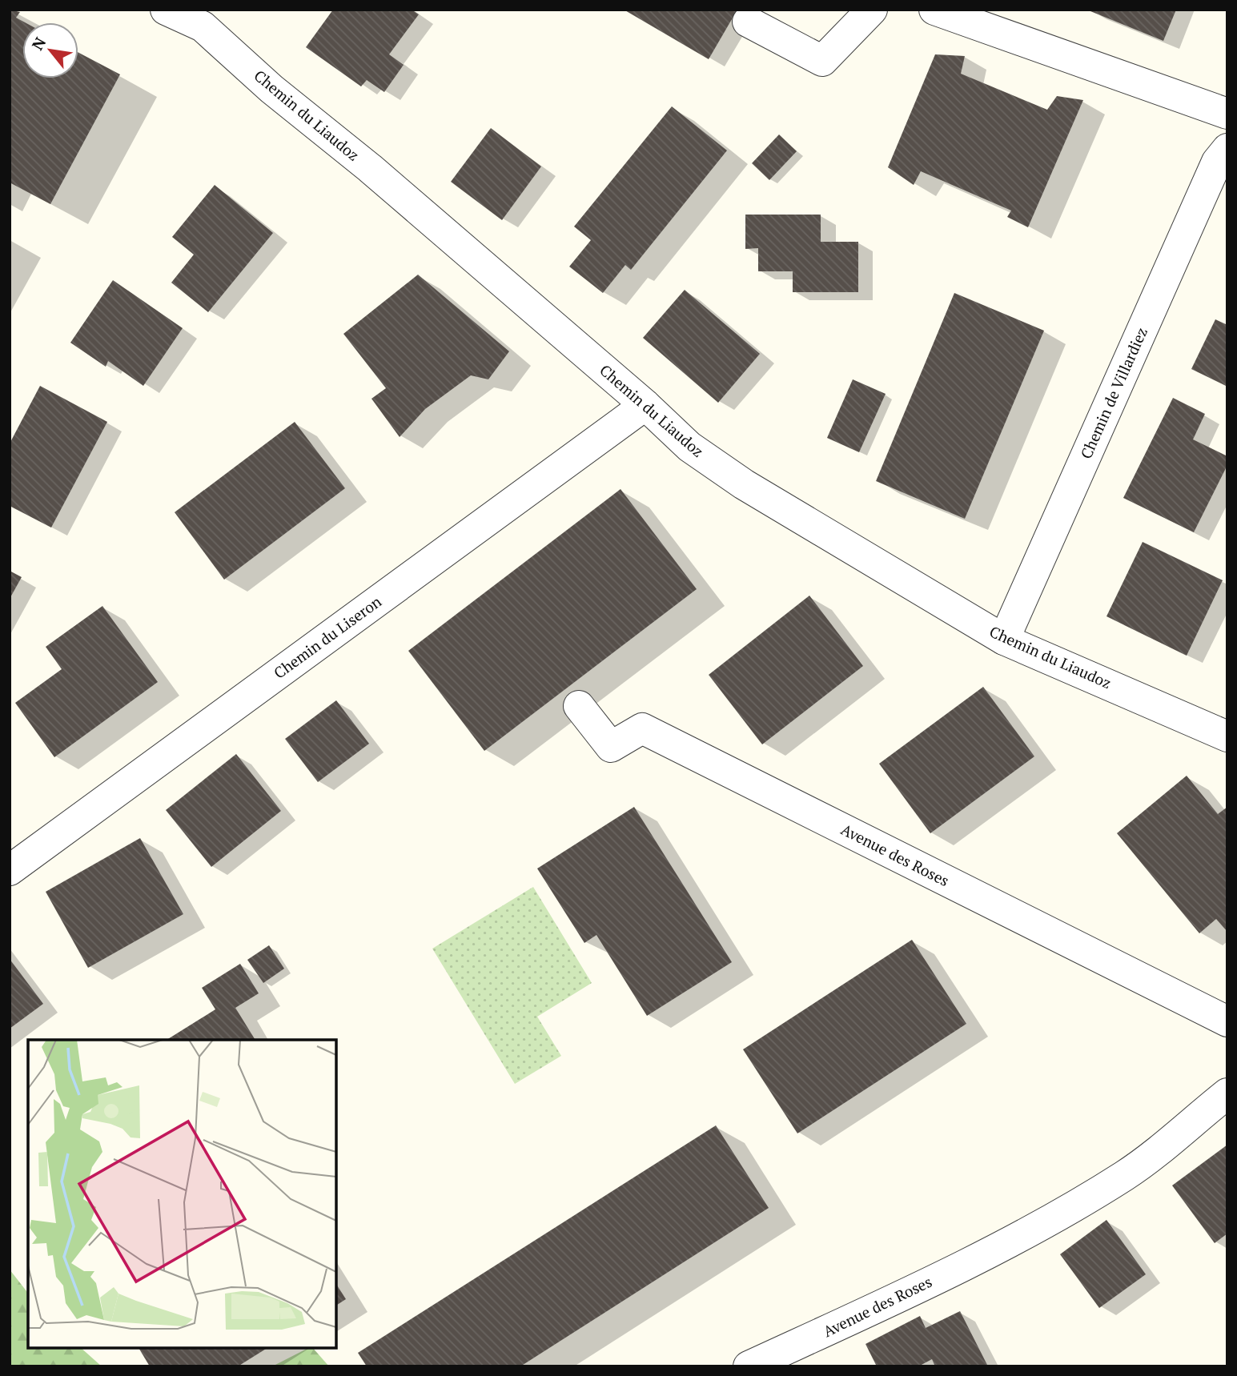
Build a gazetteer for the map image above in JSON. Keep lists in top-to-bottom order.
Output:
{
  "streets": {
    "street": [
      "Chemin du Liaudoz",
      "Chemin de Villardiez",
      "Chemin du Liseron",
      "Avenue des Roses"
    ]
  },
  "crossings": [
    ["Chemin du Liaudoz", "Chemin de Villardiez"],
    ["Chemin du Liaudoz", "Chemin du Liseron"]
  ],
  "north": "top left"
}
